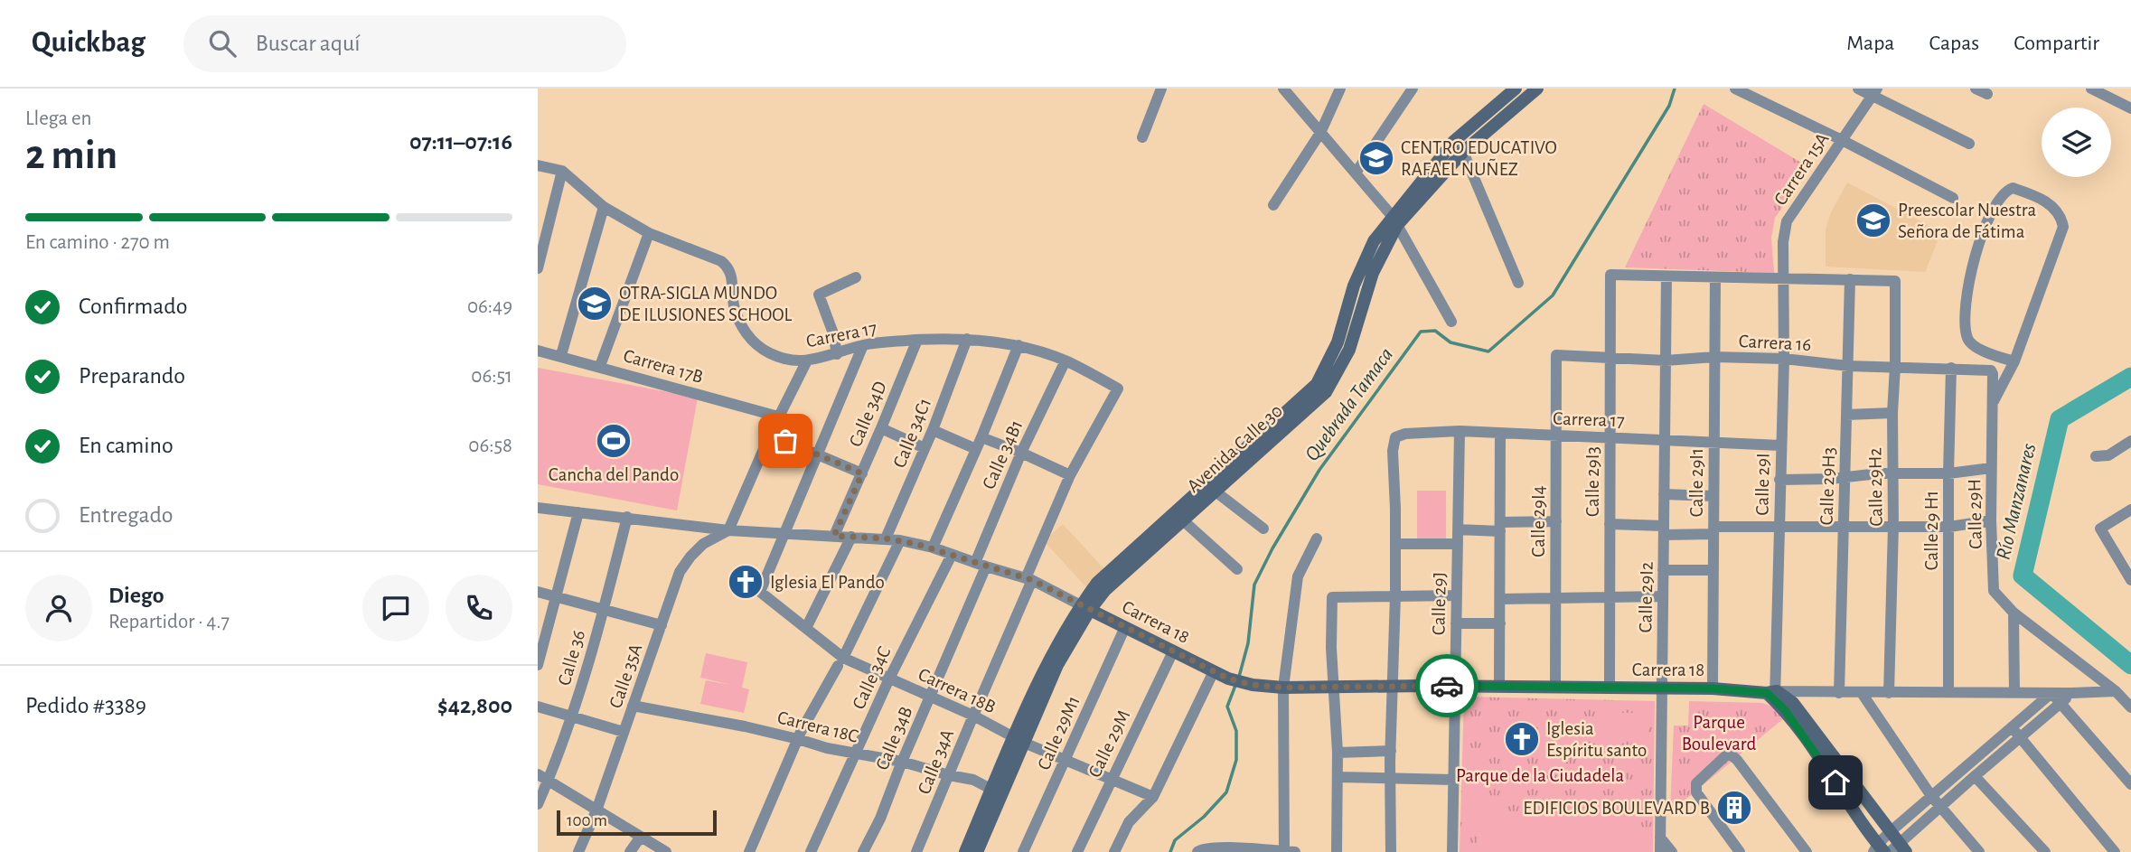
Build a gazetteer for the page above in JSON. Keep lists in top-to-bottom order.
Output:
{
  "streets": {
    "main road": ["Avenida Calle 30", "Carrera 18"],
    "street": [
      "Carrera 15A",
      "Carrera 17",
      "Carrera 16",
      "Carrera 17B",
      "Calle 34D",
      "Calle 34C1",
      "Calle 34B1",
      "Calle 29I3",
      "Calle 29I1",
      "Calle 29I",
      "Calle 29H3",
      "Calle 29H2",
      "Calle 29H",
      "Calle 29I4",
      "Calle 29 H1",
      "Calle 29I2",
      "Calle 29J",
      "Calle 36",
      "Calle 35A",
      "Calle 34C",
      "Carrera 18B",
      "Carrera 18C",
      "Calle 29M1",
      "Calle 34B",
      "Calle 29M",
      "Calle 34A"
    ]
  },
  "crossings": [
    ["Carrera 15A", "Calle 29I"],
    ["Carrera 17", "Calle 34D"],
    ["Carrera 17", "Calle 34C1"],
    ["Carrera 17", "Calle 34B1"],
    ["Carrera 17", "Calle 29I3"],
    ["Carrera 17", "Calle 29I1"],
    ["Carrera 17", "Calle 29I"],
    ["Carrera 17", "Calle 29I4"],
    ["Carrera 17", "Calle 29I2"],
    ["Carrera 17", "Calle 29J"],
    ["Carrera 16", "Calle 29I3"],
    ["Carrera 16", "Calle 29I1"],
    ["Carrera 16", "Calle 29I"],
    ["Carrera 16", "Calle 29H3"],
    ["Carrera 16", "Calle 29H2"],
    ["Carrera 16", "Calle 29H"],
    ["Carrera 16", "Calle 29I4"],
    ["Carrera 16", "Calle 29 H1"],
    ["Carrera 16", "Calle 29I2"],
    ["Calle 34D", "Carrera 18"],
    ["Calle 34C1", "Carrera 18"],
    ["Avenida Calle 30", "Carrera 18"],
    ["Avenida Calle 30", "Carrera 18B"],
    ["Avenida Calle 30", "Carrera 18C"],
    ["Calle 34B1", "Carrera 18"],
    ["Calle 34B1", "Calle 34B"],
    ["Calle 29I3", "Calle 29I2"],
    ["Calle 29I3", "Carrera 18"],
    ["Calle 29I1", "Carrera 18"],
    ["Calle 29I", "Carrera 18"],
    ["Calle 29H3", "Calle 29H2"],
    ["Calle 29H3", "Carrera 18"],
    ["Calle 29H2", "Carrera 18"],
    ["Calle 29H", "Carrera 18"],
    ["Calle 29I4", "Carrera 18"],
    ["Calle 29 H1", "Carrera 18"],
    ["Calle 29I2", "Carrera 18"],
    ["Calle 29J", "Carrera 18"],
    ["Carrera 18", "Calle 36"],
    ["Carrera 18", "Calle 35A"],
    ["Carrera 18", "Calle 34C"],
    ["Carrera 18", "Carrera 18B"],
    ["Carrera 18", "Calle 29M1"],
    ["Carrera 18", "Calle 34B"],
    ["Carrera 18", "Calle 29M"],
    ["Carrera 18", "Calle 34A"],
    ["Calle 35A", "Carrera 18C"],
    ["Calle 34C", "Carrera 18B"],
    ["Calle 34C", "Carrera 18C"],
    ["Carrera 18B", "Calle 29M1"],
    ["Carrera 18B", "Calle 34B"],
    ["Carrera 18B", "Calle 29M"],
    ["Carrera 18B", "Calle 34A"],
    ["Carrera 18C", "Calle 34B"],
    ["Carrera 18C", "Calle 34A"]
  ],
  "water": ["Quebrada Tamaca", "Río Manzanares"],
  "parks": ["Parque Boulevard", "Parque de la Ciudadela"],
  "places": {
    "school or university": ["CENTRO EDUCATIVO RAFAEL NUÑEZ", "Preescolar Nuestra Señora de Fátima", "OTRA-SIGLA MUNDO DE ILUSIONES SCHOOL"],
    "sports": ["Cancha del Pando"],
    "church": ["Iglesia El Pando", "Iglesia Espíritu santo"],
    "building": ["EDIFICIOS BOULEVARD B"]
  },
  "scale_bar": "100 m",
  "page": {
    "header": "Quickbag",
    "search": "Buscar aquí",
    "nav": ["Mapa", "Capas", "Compartir"],
    "heading": ["2 min", "Llega en", "07:11–07:16"],
    "panel": [
      "Diego",
      "Repartidor · 4.7",
      "Pedido #3389",
      "$42,800"
    ],
    "bar": "En camino · 270 m",
    "list": [
      ["Confirmado", "06:49"],
      ["Preparando", "06:51"],
      ["En camino", "06:58"],
      "Entregado"
    ],
    "scale": "100 m"
  }
}
